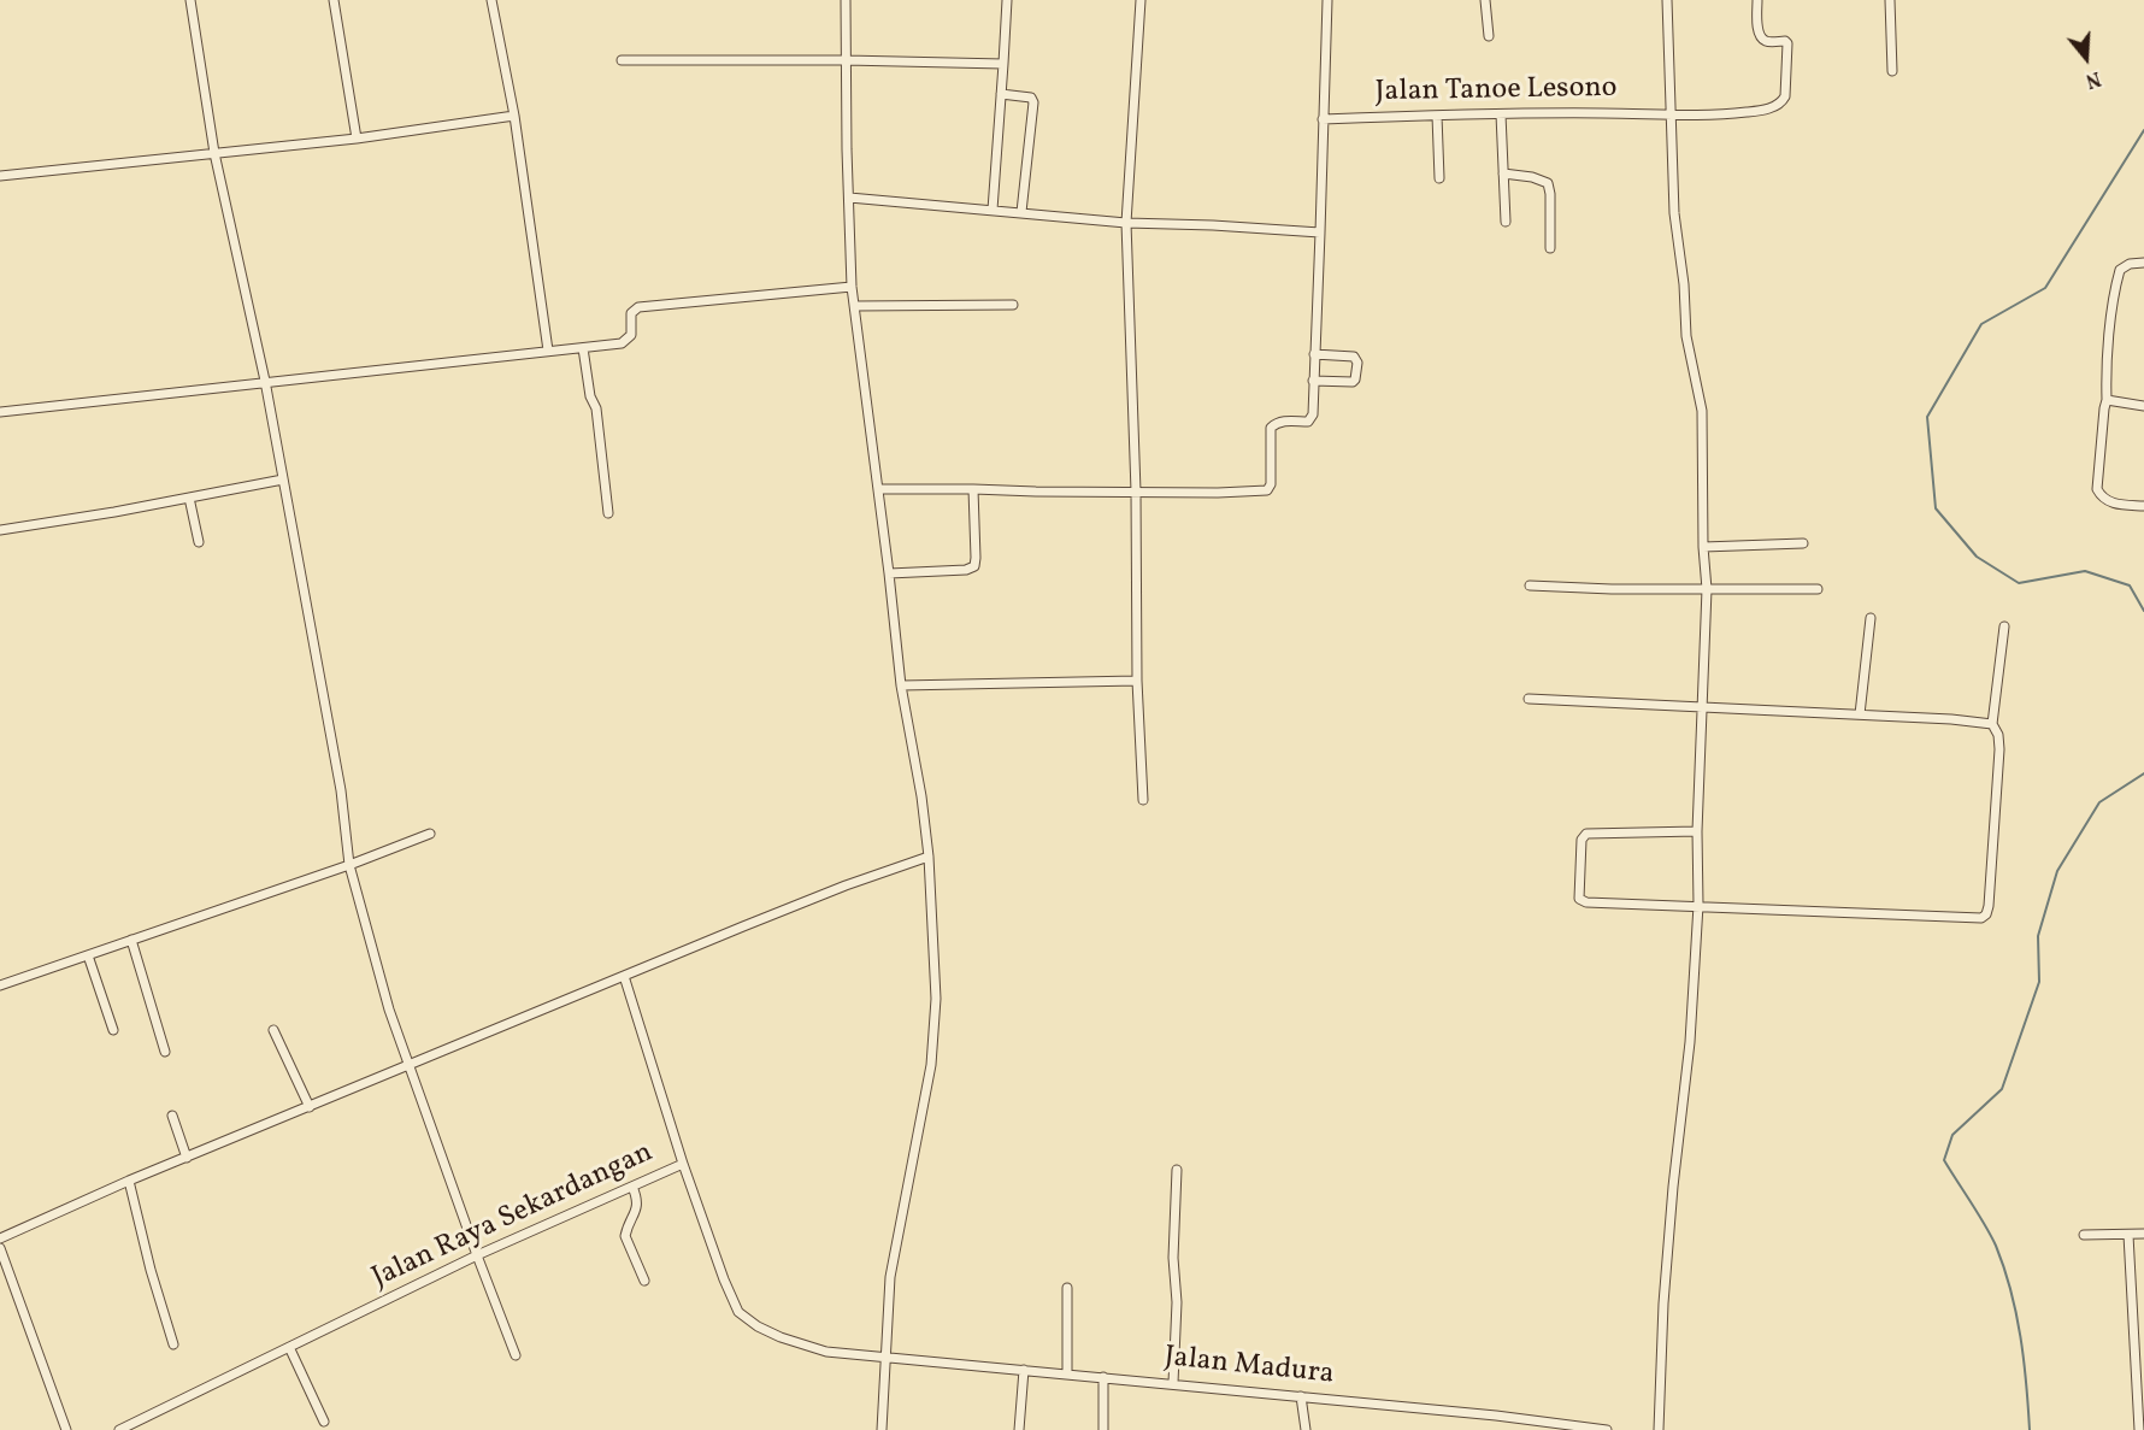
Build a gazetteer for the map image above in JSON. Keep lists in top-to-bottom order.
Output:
{
  "streets": {
    "street": ["Jalan Tanoe Lesono", "Jalan Raya Sekardangan", "Jalan Madura"]
  },
  "crossings": [
    ["Jalan Raya Sekardangan", "Jalan Madura"]
  ],
  "north": "bottom"
}
